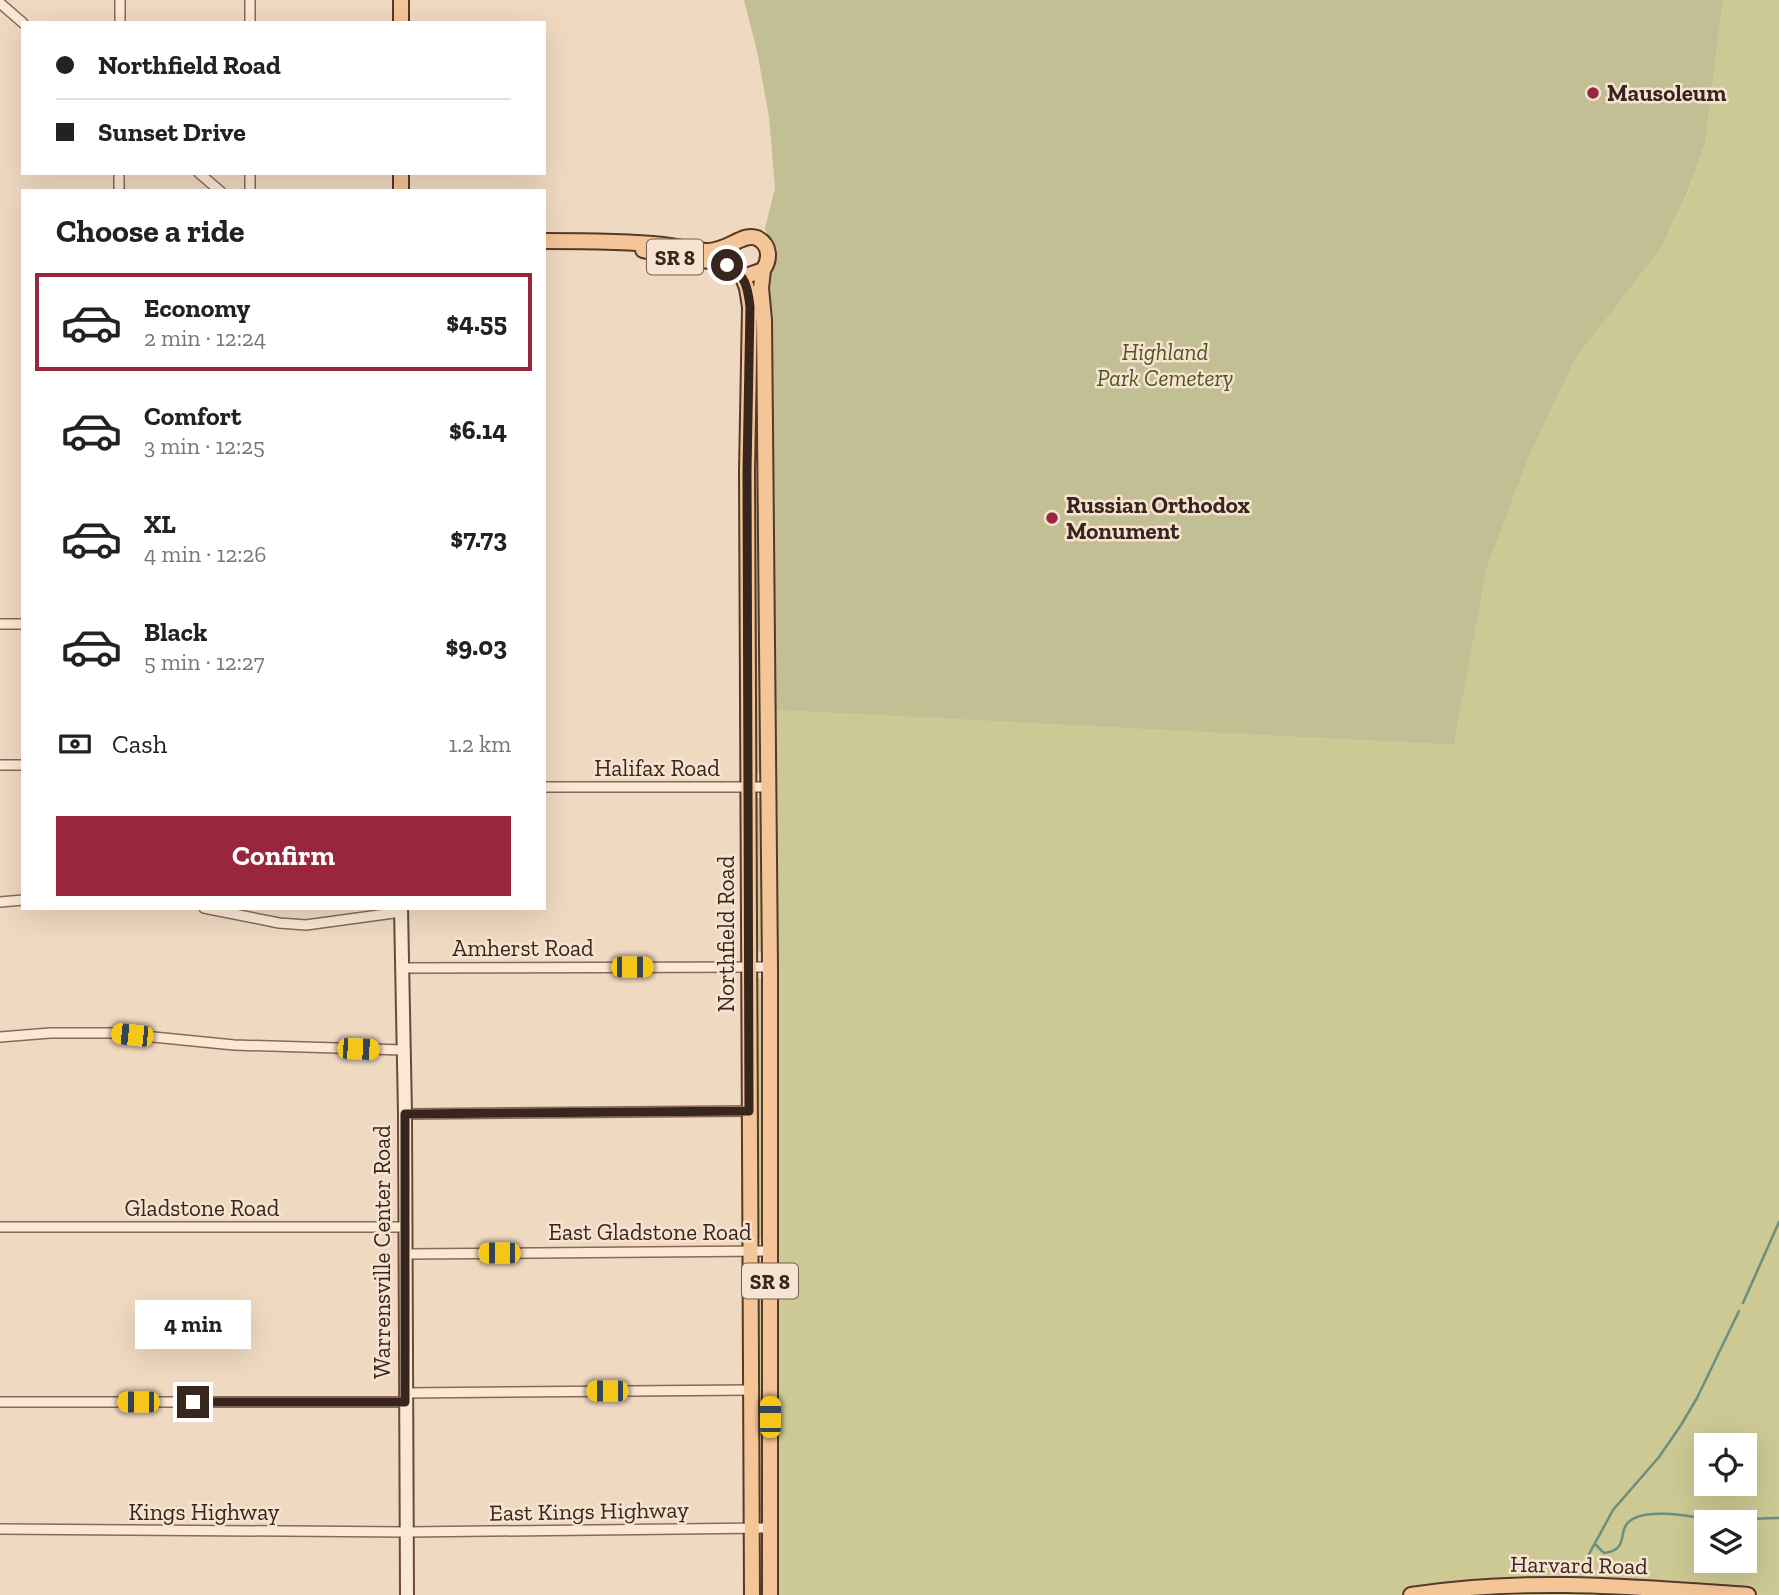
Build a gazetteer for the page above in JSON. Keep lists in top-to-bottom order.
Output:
{
  "streets": {
    "main road": [
      "SR 8",
      "Northfield Road",
      "Warrensville Center Road",
      "Harvard Road"
    ],
    "street": [
      "Halifax Road",
      "Amherst Road",
      "Gladstone Road",
      "East Gladstone Road",
      "East Kings Highway",
      "Kings Highway"
    ]
  },
  "crossings": [
    ["SR 8", "Northfield Road"],
    ["Halifax Road", "Northfield Road"],
    ["Northfield Road", "Amherst Road"],
    ["Northfield Road", "East Gladstone Road"],
    ["Northfield Road", "East Kings Highway"],
    ["Amherst Road", "Warrensville Center Road"],
    ["Gladstone Road", "Warrensville Center Road"],
    ["East Gladstone Road", "Warrensville Center Road"],
    ["Warrensville Center Road", "East Kings Highway"],
    ["Warrensville Center Road", "Kings Highway"],
    ["East Kings Highway", "Kings Highway"]
  ],
  "parks": ["Highland Park Cemetery"],
  "places": ["Mausoleum", "Russian Orthodox Monument"],
  "page": {
    "banner": ["Northfield Road", "Sunset Drive"],
    "heading": "Choose a ride",
    "list": [
      {
        "name": "Economy",
        "note": "2 min · 12:24",
        "value": "$4.55"
      },
      {
        "name": "Comfort",
        "note": "3 min · 12:25",
        "value": "$6.14"
      },
      {
        "name": "XL",
        "note": "4 min · 12:26",
        "value": "$7.73"
      },
      {
        "name": "Black",
        "note": "5 min · 12:27",
        "value": "$9.03"
      }
    ],
    "pay": ["Cash", "1.2 km"],
    "buttons": "Confirm",
    "bubble": "4 min"
  }
}
